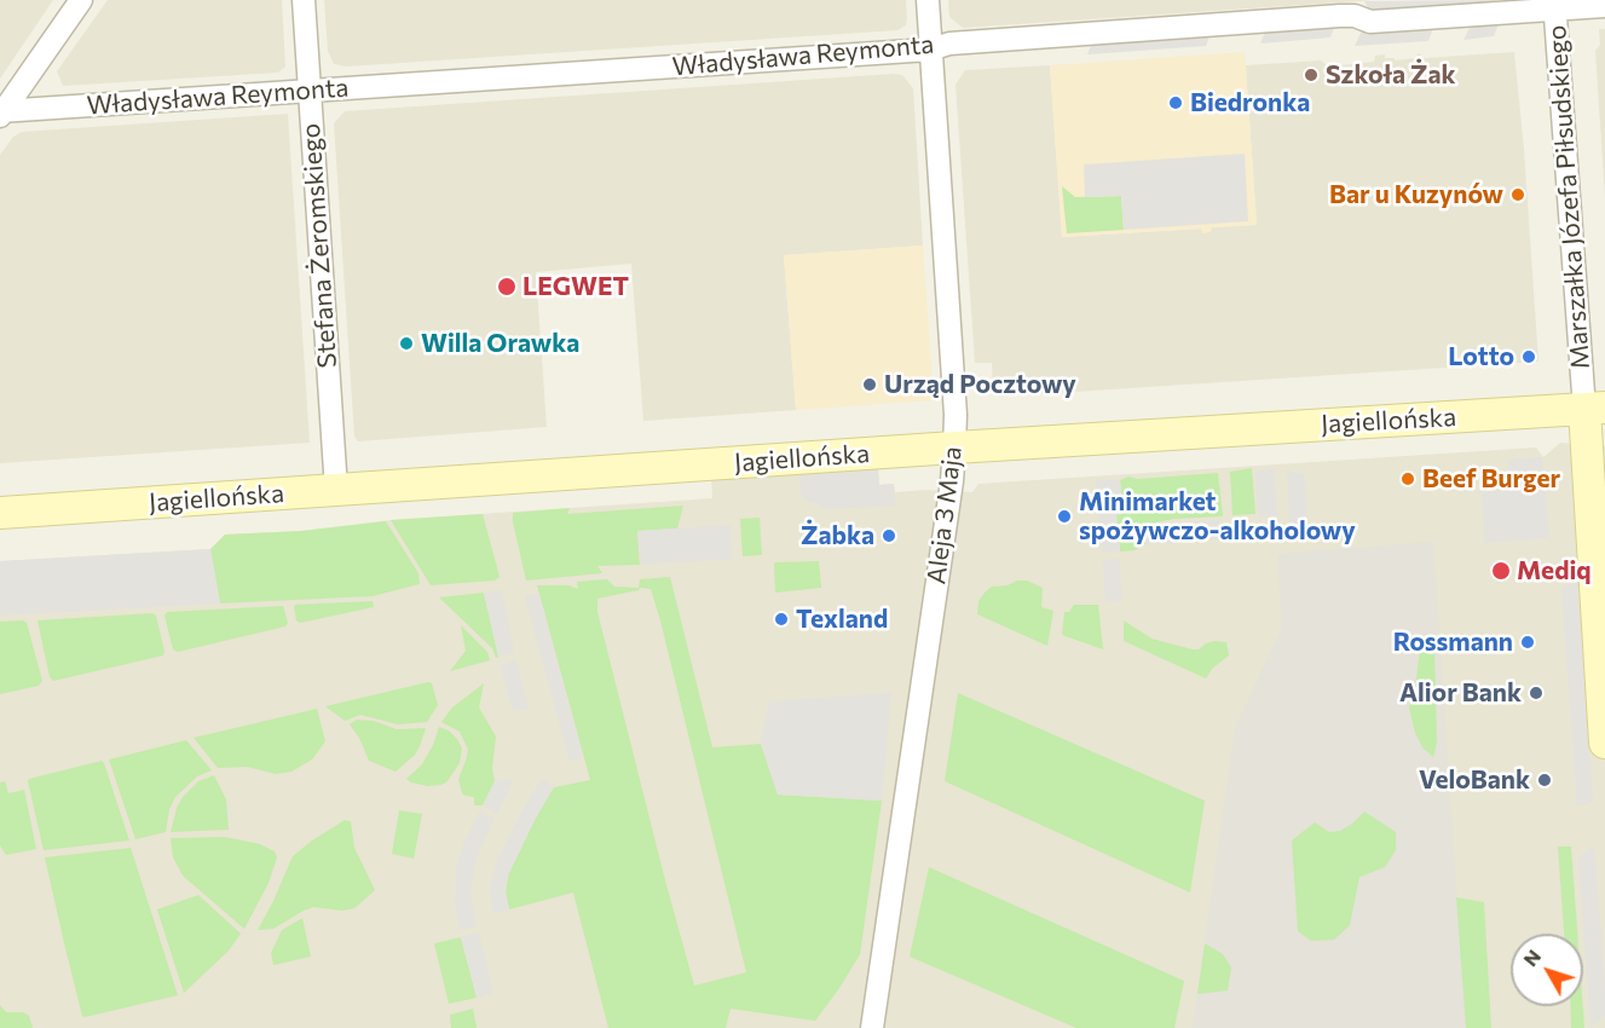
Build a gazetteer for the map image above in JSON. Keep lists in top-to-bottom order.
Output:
{
  "streets": {
    "street": [
      "Władysława Reymonta",
      "Marszałka Józefa Piłsudskiego",
      "Stefana Żeromskiego",
      "Jagiellońska",
      "Aleja 3 Maja"
    ]
  },
  "crossings": [
    ["Władysława Reymonta", "Marszałka Józefa Piłsudskiego"],
    ["Władysława Reymonta", "Stefana Żeromskiego"],
    ["Władysława Reymonta", "Aleja 3 Maja"],
    ["Marszałka Józefa Piłsudskiego", "Jagiellońska"],
    ["Stefana Żeromskiego", "Jagiellońska"],
    ["Jagiellońska", "Aleja 3 Maja"]
  ],
  "places": [
    "Szkoła Żak",
    "Biedronka",
    "Bar u Kuzynów",
    "LEGWET",
    "Willa Orawka",
    "Lotto",
    "Urząd Pocztowy",
    "Beef Burger",
    "Minimarket spożywczo-alkoholowy",
    "Żabka",
    "Mediq",
    "Texland",
    "Rossmann",
    "Alior Bank",
    "VeloBank"
  ],
  "north": "top left"
}
